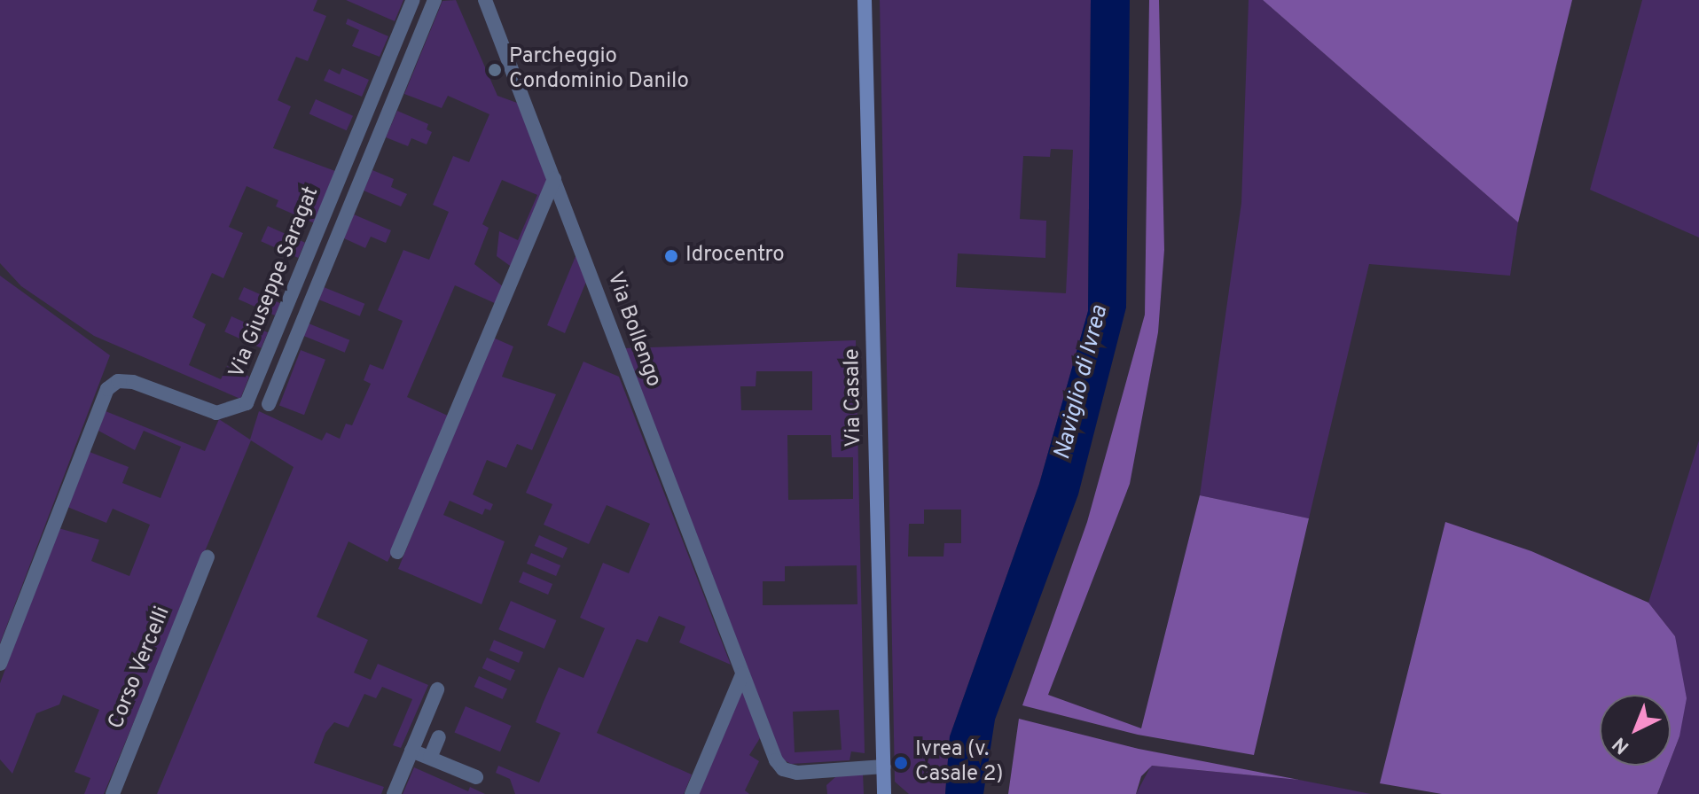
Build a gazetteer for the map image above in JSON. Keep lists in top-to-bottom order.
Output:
{
  "streets": {
    "main road": ["Via Casale"],
    "street": ["Via Giuseppe Saragat", "Via Bollengo", "Corso Vercelli"]
  },
  "crossings": [
    ["Via Bollengo", "Via Casale"]
  ],
  "water": ["Naviglio di Ivrea"],
  "places": ["Parcheggio Condominio Danilo", "Idrocentro", "Ivrea (v. Casale 2)"],
  "north": "bottom left"
}
